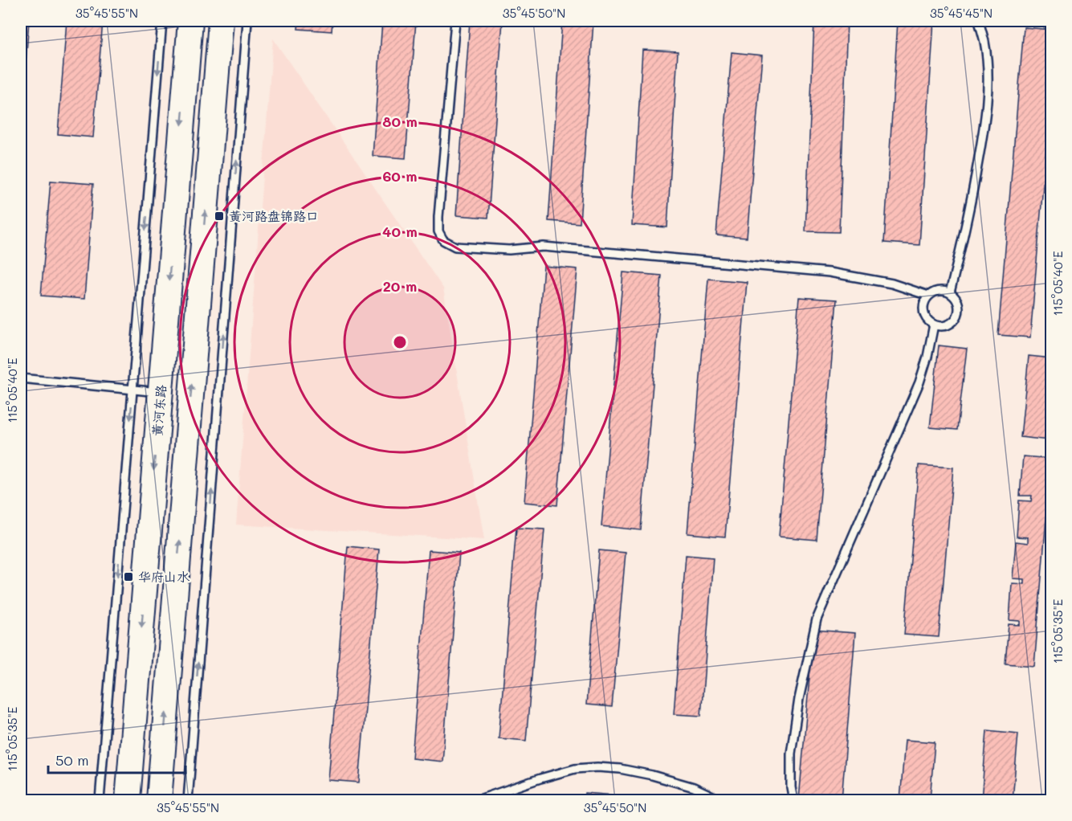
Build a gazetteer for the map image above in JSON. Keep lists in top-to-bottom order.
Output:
{
  "streets": {
    "main road": ["黄河东路"]
  },
  "places": {
    "transit": ["黄河路盘锦路口", "华府山水"]
  },
  "scale_bar": "50 m",
  "coordinates": [
    "35°45'55\"N",
    "35°45'50\"N",
    "35°45'45\"N",
    "115°05'40\"E",
    "115°05'35\"E"
  ],
  "rings": [
    "80 m",
    "60 m",
    "40 m",
    "20 m"
  ]
}
